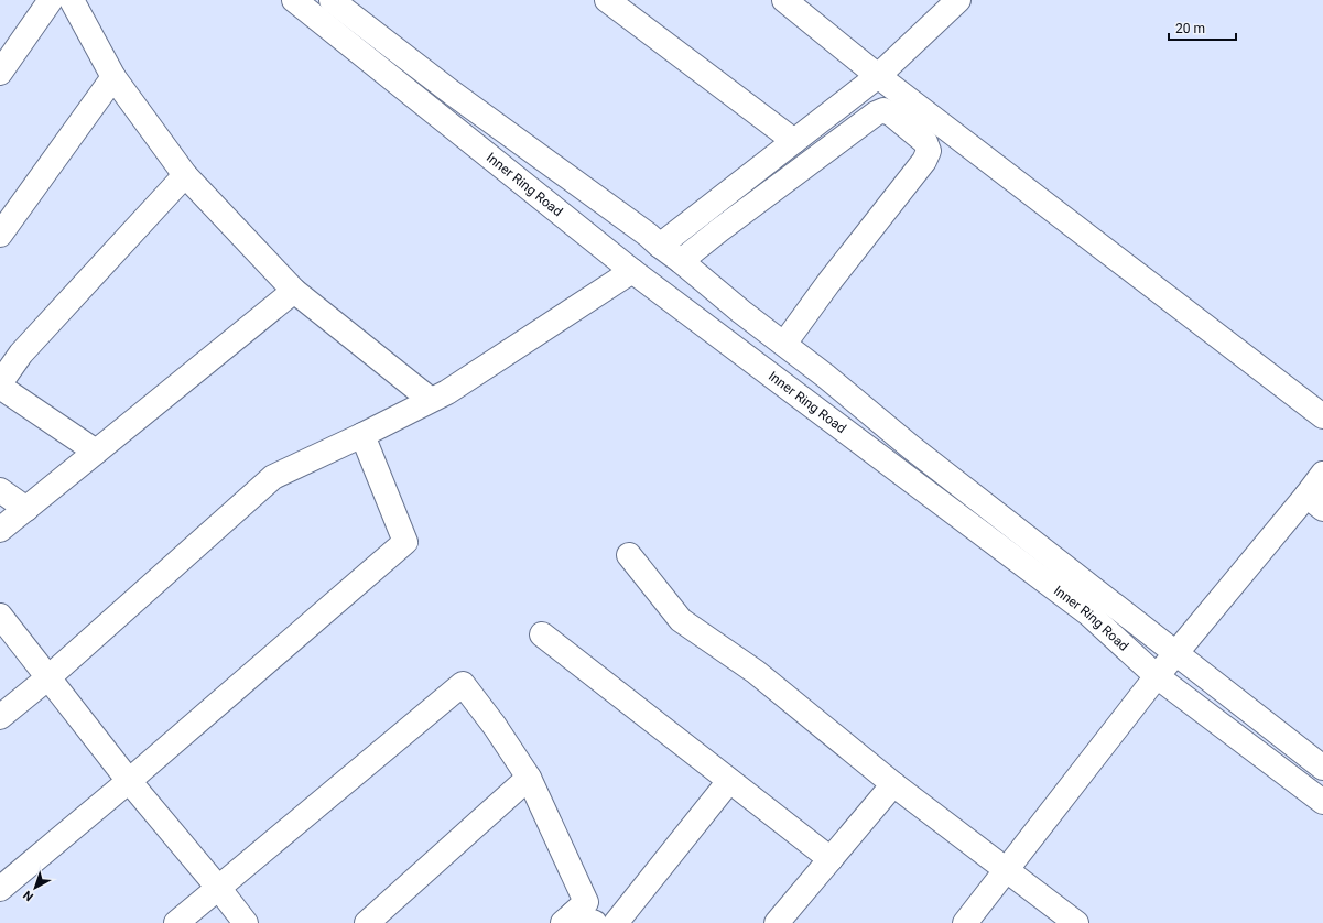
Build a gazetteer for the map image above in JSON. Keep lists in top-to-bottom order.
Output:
{
  "streets": {
    "main road": ["Inner Ring Road"]
  },
  "scale_bar": "20 m",
  "north": "bottom left"
}
